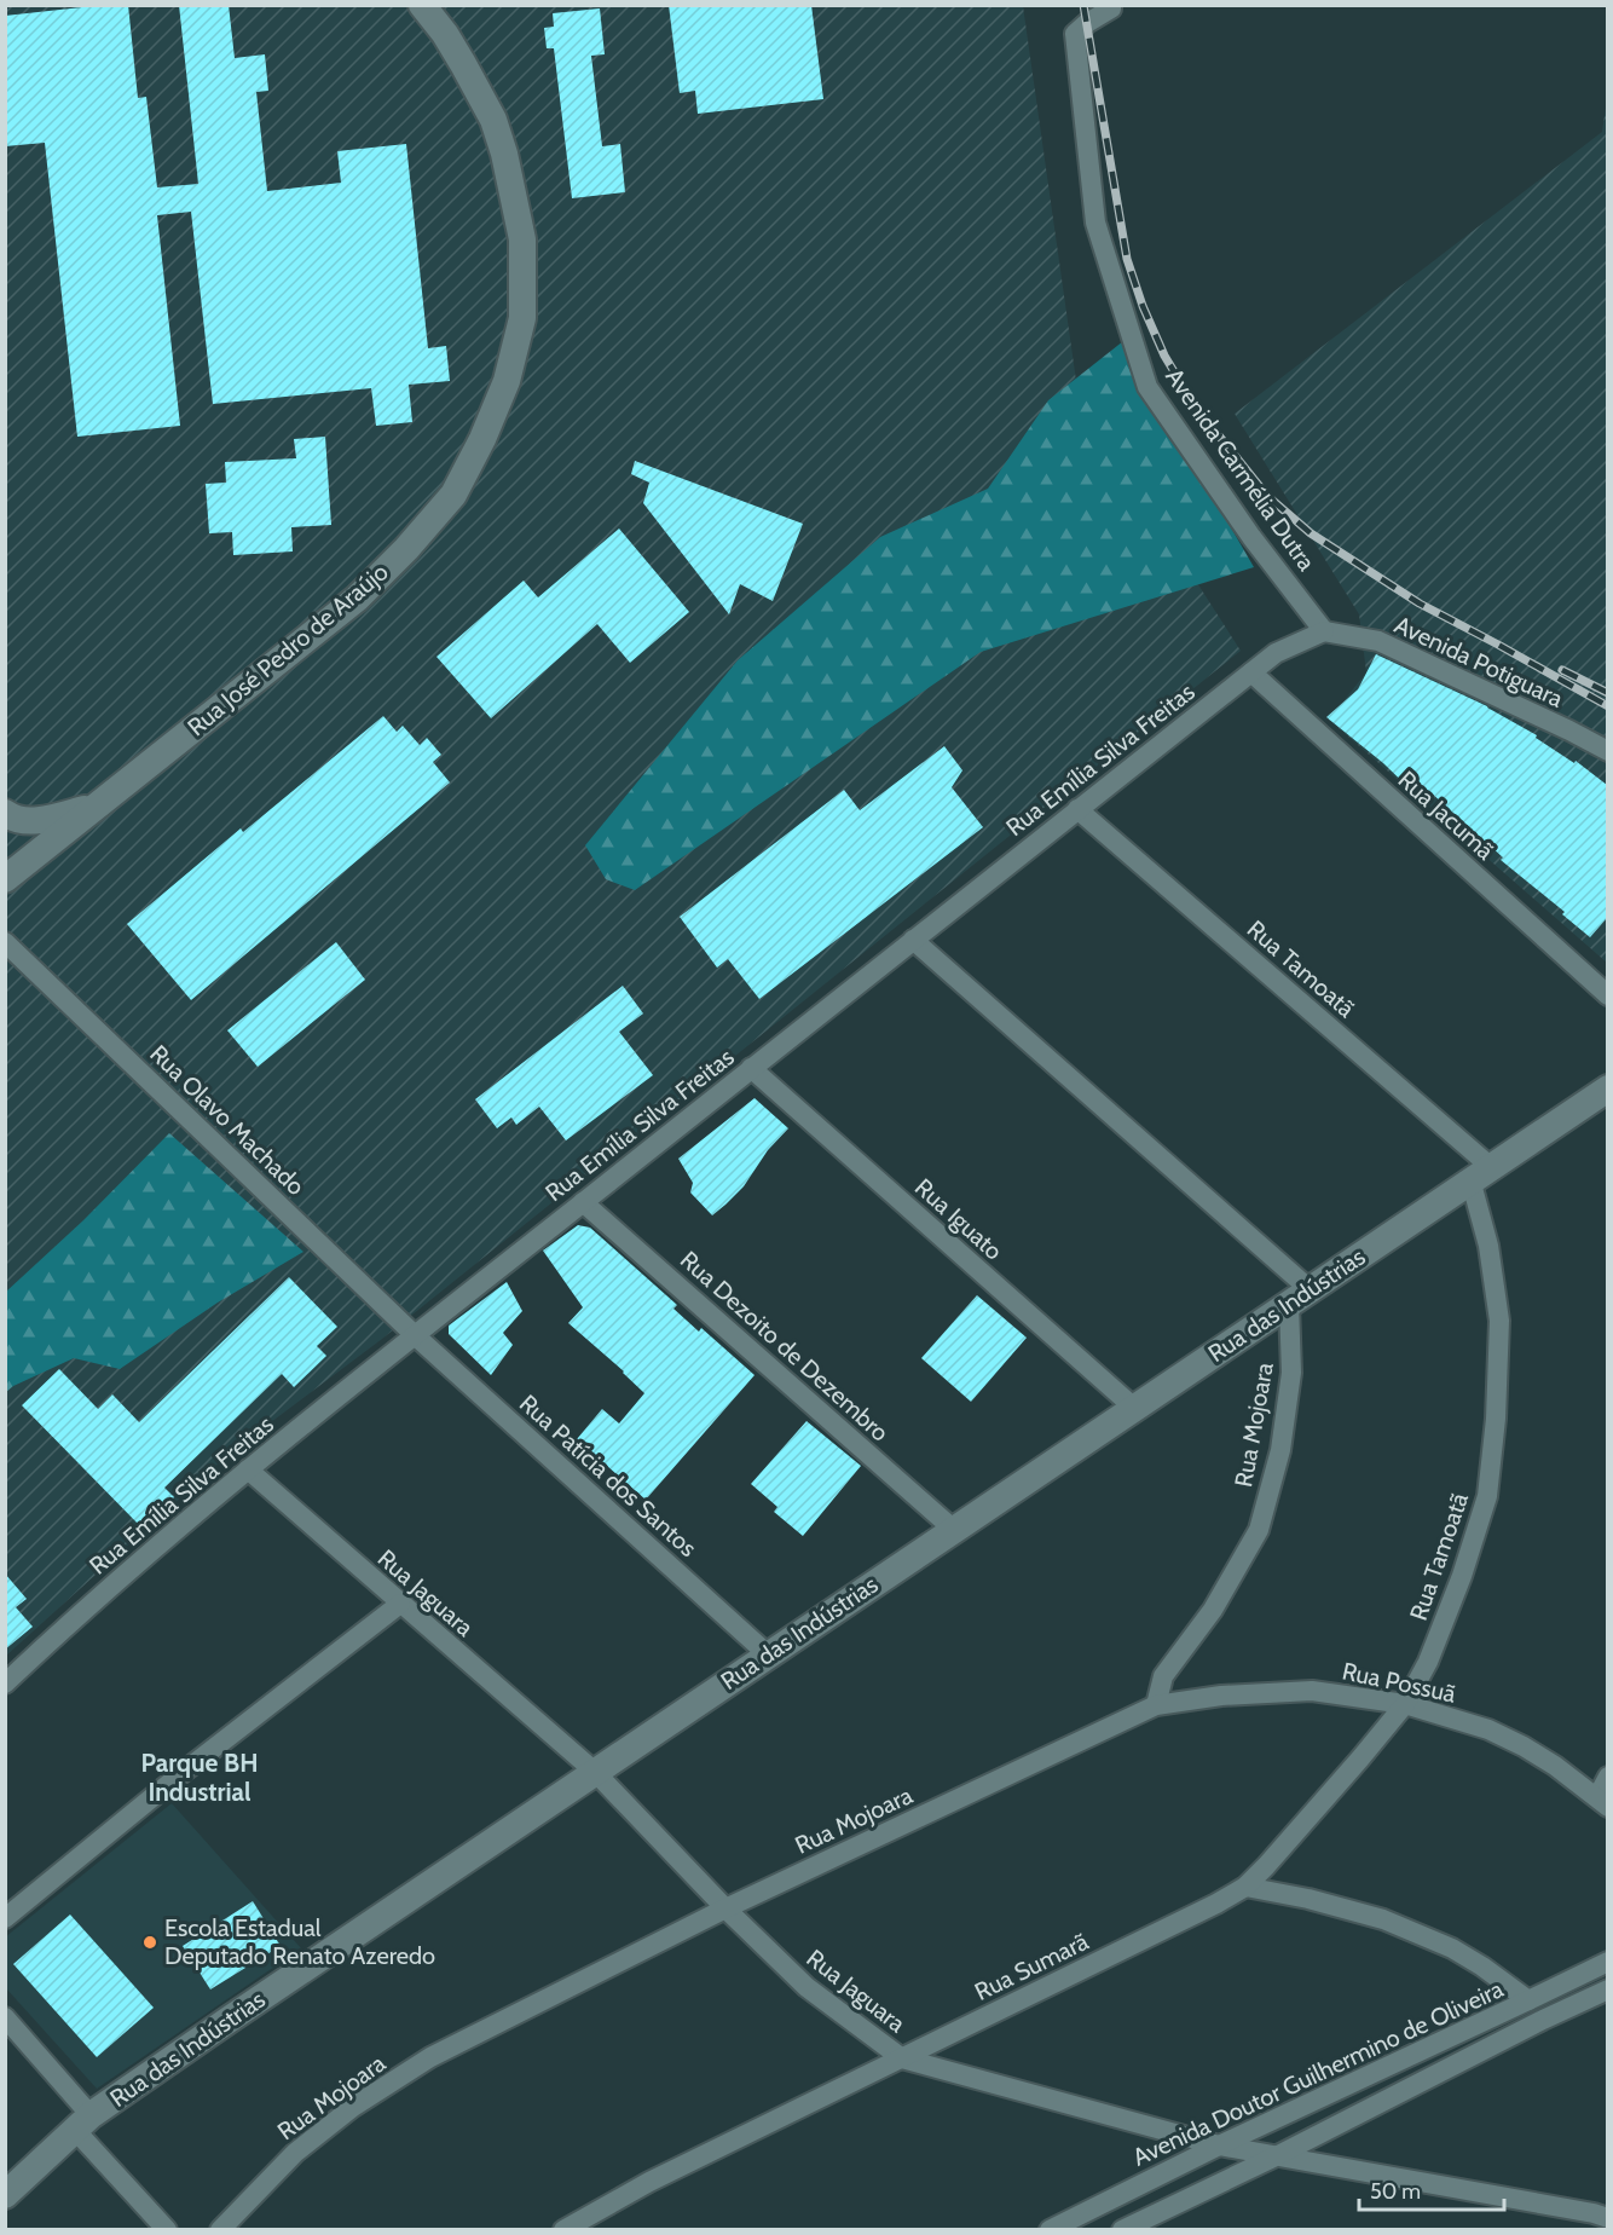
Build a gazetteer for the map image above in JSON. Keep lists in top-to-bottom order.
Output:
{
  "streets": {
    "street": [
      "Avenida Carmélia Dutra",
      "Rua José Pedro de Araújo",
      "Avenida Potiguara",
      "Rua Emília Silva Freitas",
      "Rua Jacumã",
      "Rua Tamoatã",
      "Rua Olavo Machado",
      "Rua Iguato",
      "Rua das Indústrias",
      "Rua Dezoito de Dezembro",
      "Rua Mojoara",
      "Rua Patícia dos Santos",
      "Rua Jaguara",
      "Rua Possuã",
      "Rua Sumarã",
      "Avenida Doutor Guilhermino de Oliveira"
    ]
  },
  "crossings": [
    ["Avenida Carmélia Dutra", "Avenida Potiguara"],
    ["Avenida Carmélia Dutra", "Rua Emília Silva Freitas"],
    ["Avenida Potiguara", "Rua Emília Silva Freitas"],
    ["Rua Emília Silva Freitas", "Rua Jacumã"],
    ["Rua Emília Silva Freitas", "Rua Tamoatã"],
    ["Rua Emília Silva Freitas", "Rua Olavo Machado"],
    ["Rua Emília Silva Freitas", "Rua Iguato"],
    ["Rua Emília Silva Freitas", "Rua Dezoito de Dezembro"],
    ["Rua Emília Silva Freitas", "Rua Patícia dos Santos"],
    ["Rua Emília Silva Freitas", "Rua Jaguara"],
    ["Rua Tamoatã", "Rua das Indústrias"],
    ["Rua Tamoatã", "Rua Possuã"],
    ["Rua Tamoatã", "Rua Sumarã"],
    ["Rua Olavo Machado", "Rua Patícia dos Santos"],
    ["Rua Iguato", "Rua das Indústrias"],
    ["Rua das Indústrias", "Rua Dezoito de Dezembro"],
    ["Rua das Indústrias", "Rua Mojoara"],
    ["Rua das Indústrias", "Rua Patícia dos Santos"],
    ["Rua das Indústrias", "Rua Jaguara"],
    ["Rua Mojoara", "Rua Jaguara"],
    ["Rua Mojoara", "Rua Possuã"],
    ["Rua Jaguara", "Rua Sumarã"],
    ["Rua Jaguara", "Avenida Doutor Guilhermino de Oliveira"]
  ],
  "districts": ["Parque BH Industrial"],
  "places": ["Escola Estadual Deputado Renato Azeredo"],
  "scale_bar": "50 m"
}
